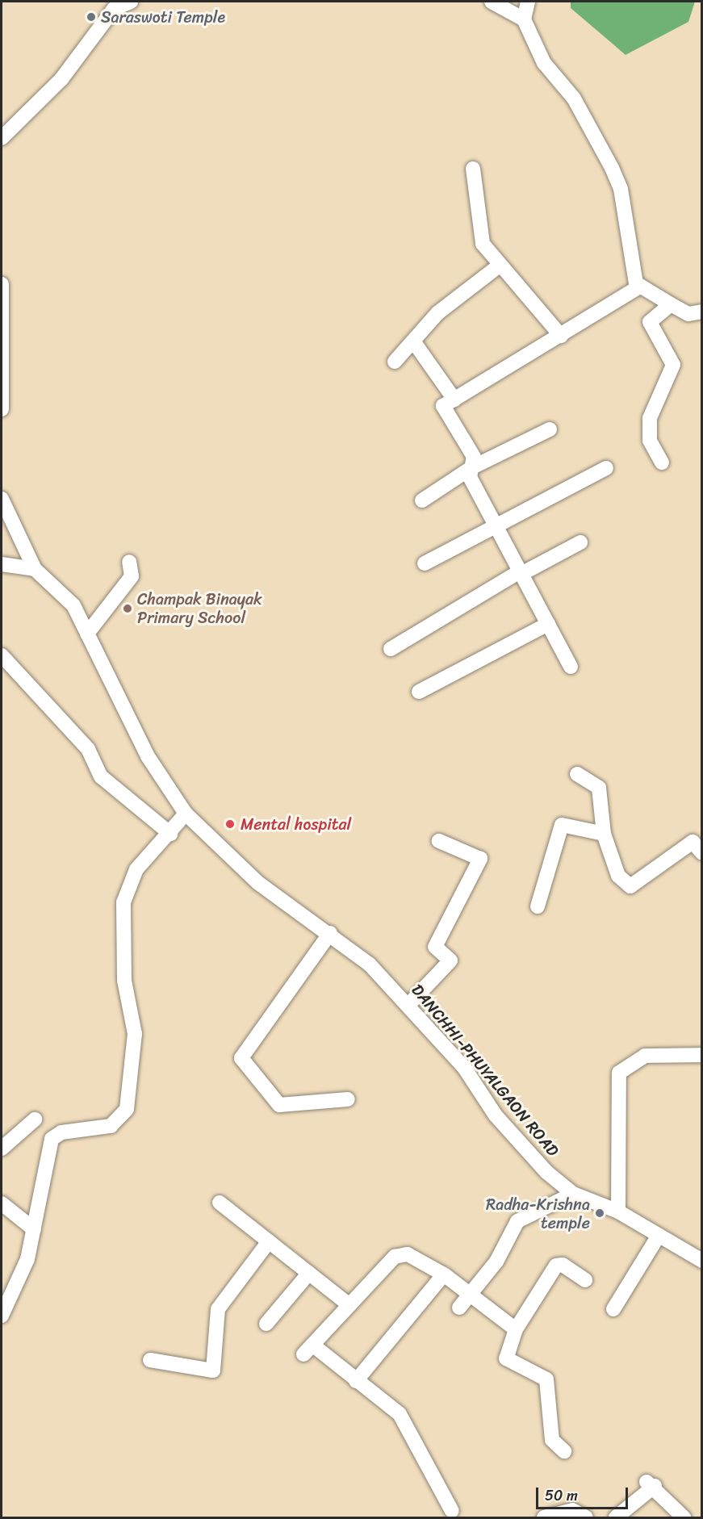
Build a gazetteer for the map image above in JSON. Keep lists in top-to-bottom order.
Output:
{
  "streets": {
    "street": ["DANCHHI-PHUYALGAON ROAD"]
  },
  "places": [
    "Saraswoti Temple",
    "Champak Binayak Primary School",
    "Mental hospital",
    "Radha-Krishna temple"
  ],
  "scale_bar": "50 m"
}
